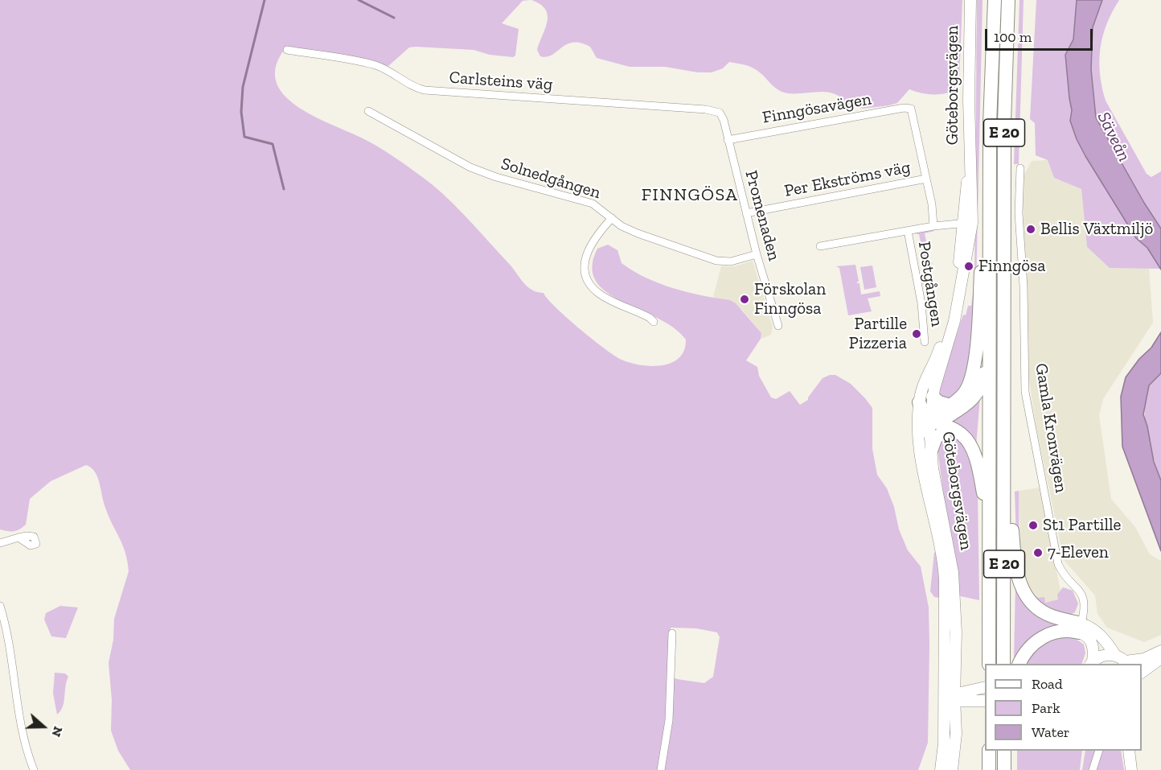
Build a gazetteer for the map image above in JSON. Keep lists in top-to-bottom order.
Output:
{
  "streets": {
    "highway": ["E 20"],
    "street": [
      "Carlsteins väg",
      "Göteborgsvägen",
      "Finngösavägen",
      "Solnedgången",
      "Per Ekströms väg",
      "Promenaden",
      "Postgången",
      "Gamla Kronvägen"
    ]
  },
  "crossings": [
    ["Carlsteins väg", "Promenaden"],
    ["Finngösavägen", "Per Ekströms väg"],
    ["Finngösavägen", "Promenaden"],
    ["Solnedgången", "Promenaden"],
    ["Per Ekströms väg", "Promenaden"]
  ],
  "districts": ["FINNGÖSA"],
  "water": ["Säveån"],
  "places": [
    "Bellis Växtmiljö",
    "Finngösa",
    "Förskolan Finngösa",
    "Partille Pizzeria",
    "St1 Partille",
    "7-Eleven"
  ],
  "legend": ["Road", "Park", "Water"],
  "scale_bar": "100 m",
  "north": "right"
}
